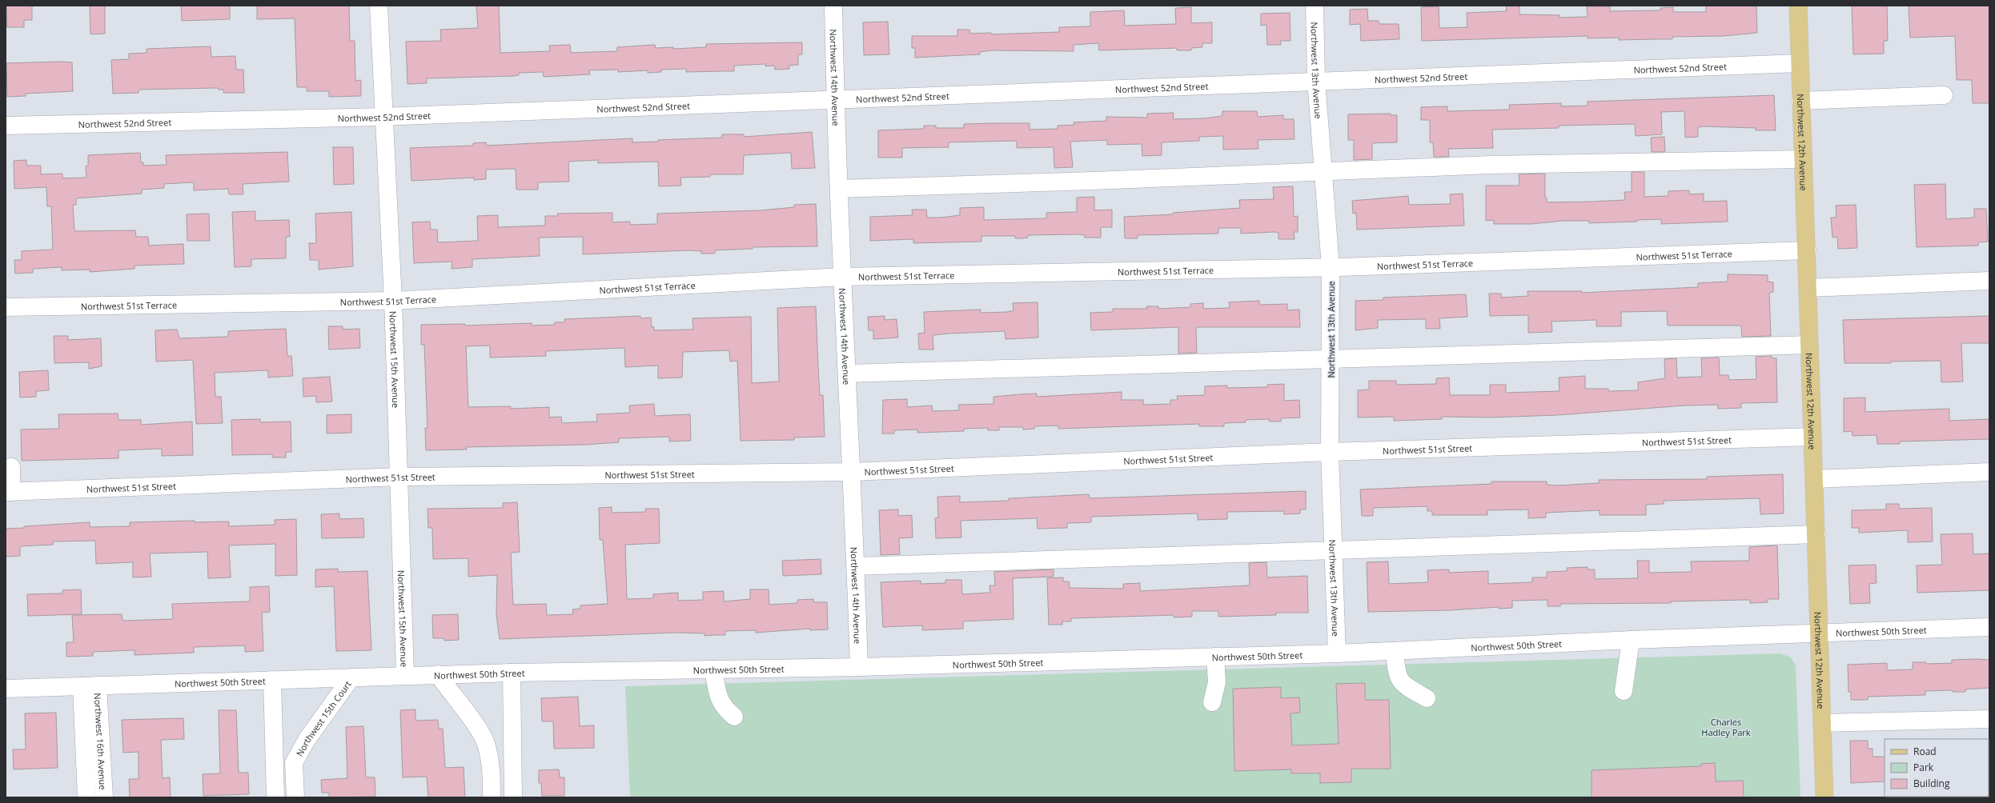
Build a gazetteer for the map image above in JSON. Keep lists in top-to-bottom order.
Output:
{
  "streets": {
    "main road": ["Northwest 12th Avenue"],
    "street": [
      "Northwest 52nd Street",
      "Northwest 13th Avenue",
      "Northwest 14th Avenue",
      "Northwest 51st Terrace",
      "Northwest 15th Avenue",
      "Northwest 51st Street",
      "Northwest 50th Street",
      "Northwest 15th Court",
      "Northwest 16th Avenue"
    ]
  },
  "crossings": [
    ["Northwest 52nd Street", "Northwest 13th Avenue"],
    ["Northwest 52nd Street", "Northwest 14th Avenue"],
    ["Northwest 52nd Street", "Northwest 12th Avenue"],
    ["Northwest 52nd Street", "Northwest 15th Avenue"],
    ["Northwest 13th Avenue", "Northwest 51st Terrace"],
    ["Northwest 13th Avenue", "Northwest 51st Street"],
    ["Northwest 13th Avenue", "Northwest 50th Street"],
    ["Northwest 14th Avenue", "Northwest 51st Terrace"],
    ["Northwest 14th Avenue", "Northwest 51st Street"],
    ["Northwest 14th Avenue", "Northwest 50th Street"],
    ["Northwest 12th Avenue", "Northwest 51st Terrace"],
    ["Northwest 12th Avenue", "Northwest 51st Street"],
    ["Northwest 12th Avenue", "Northwest 50th Street"],
    ["Northwest 51st Terrace", "Northwest 15th Avenue"],
    ["Northwest 15th Avenue", "Northwest 51st Street"],
    ["Northwest 15th Avenue", "Northwest 50th Street"],
    ["Northwest 50th Street", "Northwest 15th Court"],
    ["Northwest 50th Street", "Northwest 16th Avenue"]
  ],
  "parks": ["Charles Hadley Park"],
  "legend": ["Road", "Park", "Building"]
}
